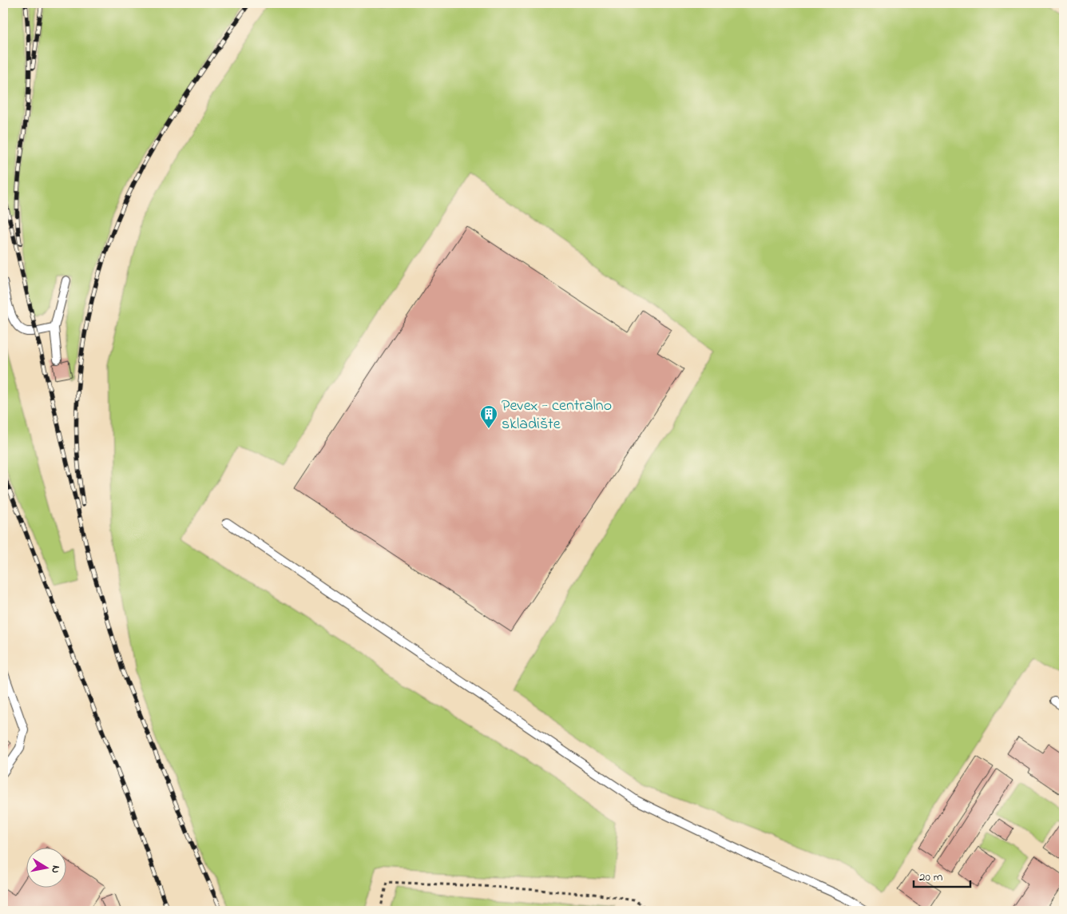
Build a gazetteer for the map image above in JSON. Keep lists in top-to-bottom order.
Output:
{
  "places": {
    "building": ["Pevex - centralno skladište"]
  },
  "scale_bar": "20 m",
  "north": "right"
}
